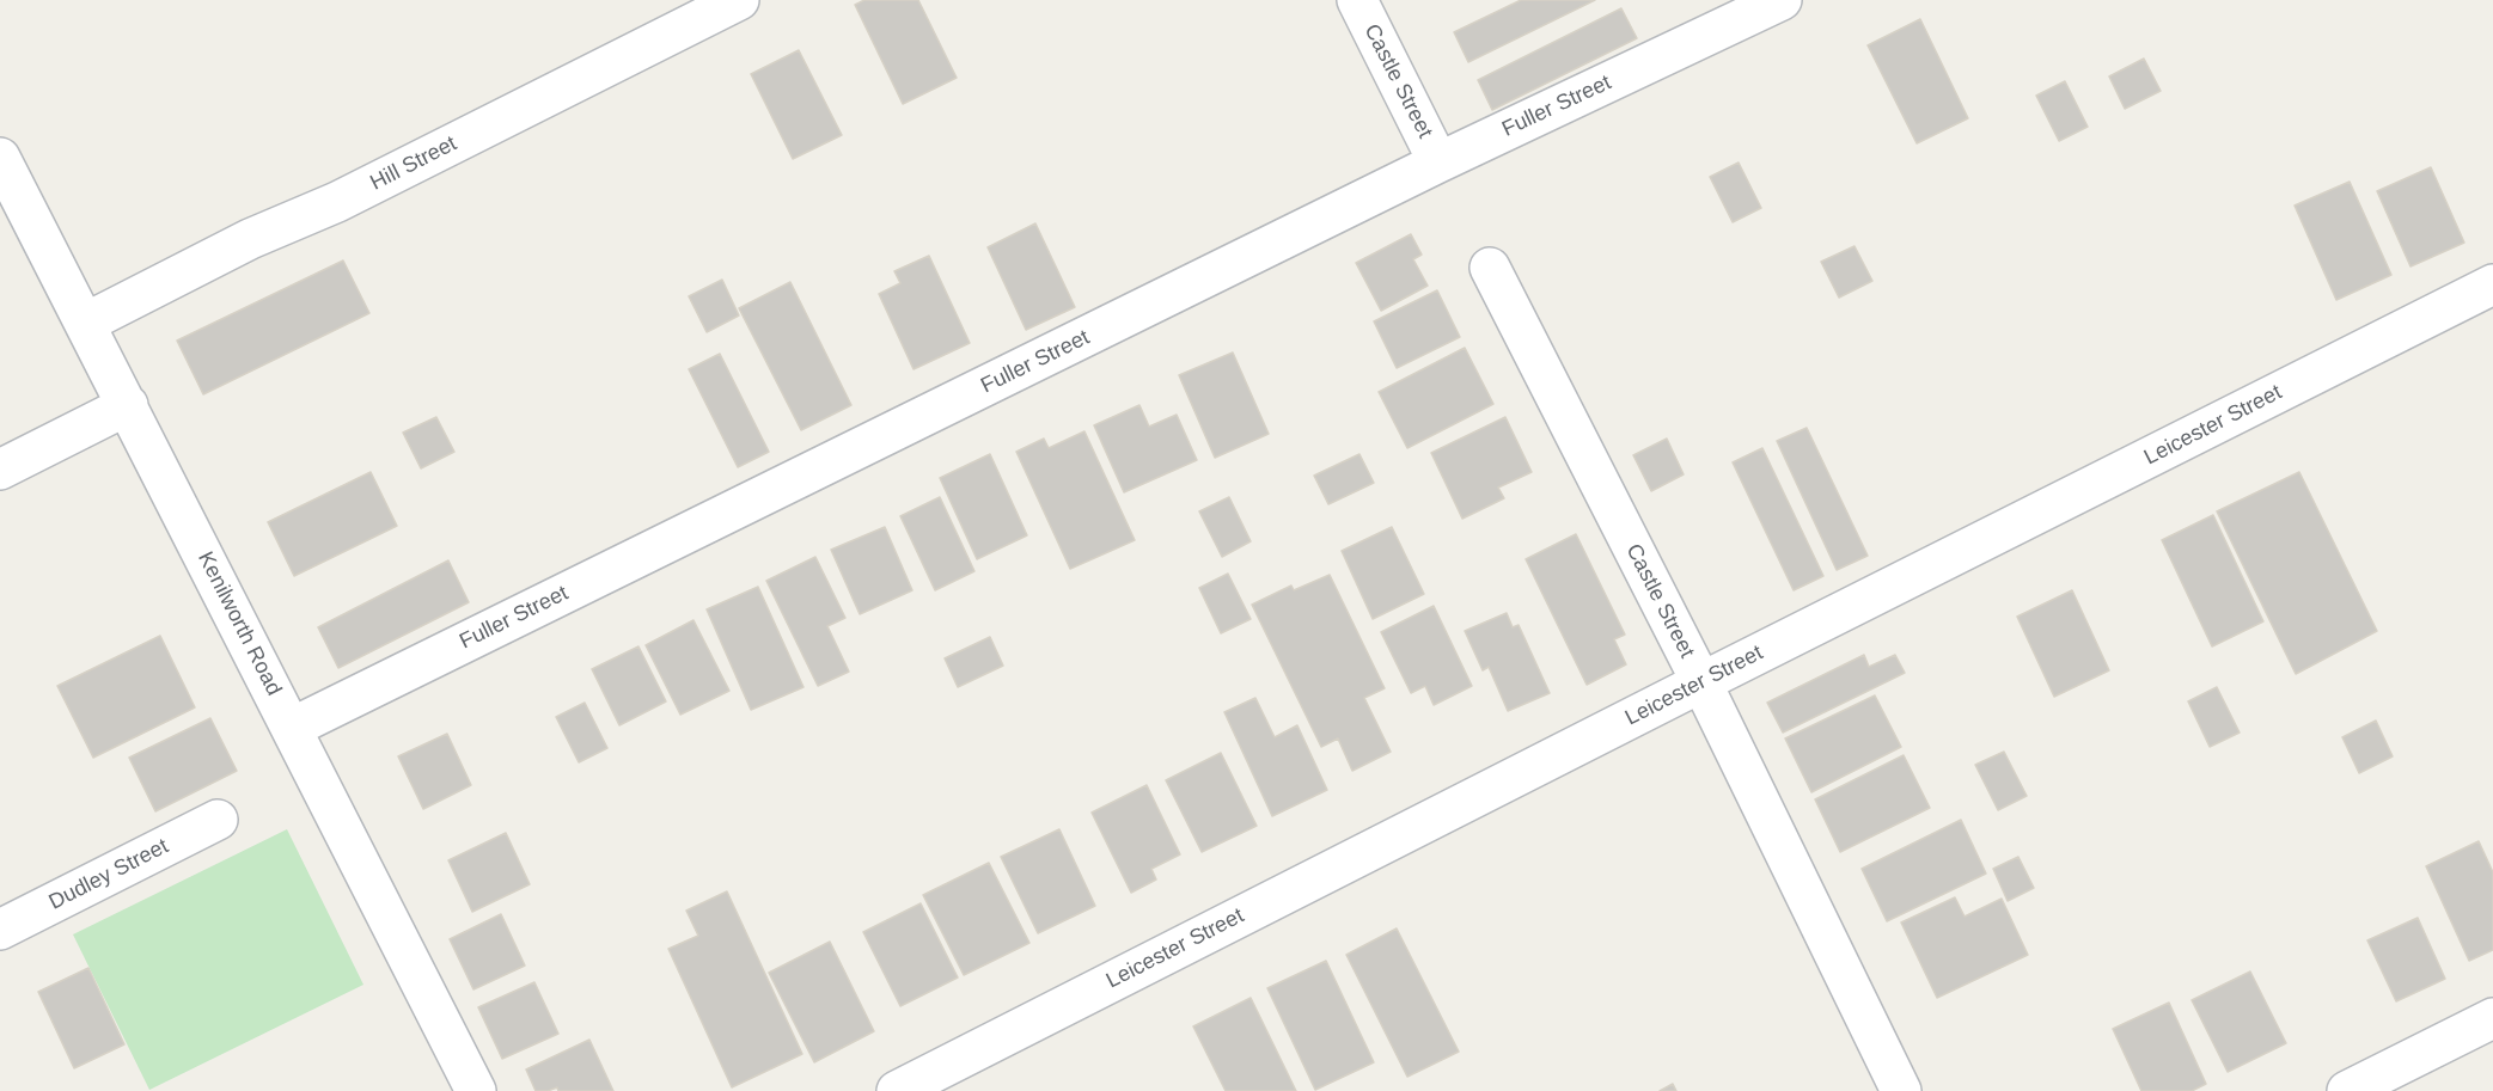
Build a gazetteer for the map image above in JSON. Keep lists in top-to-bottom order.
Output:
{
  "streets": {
    "street": [
      "Castle Street",
      "Fuller Street",
      "Hill Street",
      "Leicester Street",
      "Kenilworth Road",
      "Dudley Street"
    ]
  },
  "crossings": [
    ["Castle Street", "Fuller Street"],
    ["Castle Street", "Leicester Street"],
    ["Fuller Street", "Kenilworth Road"],
    ["Hill Street", "Kenilworth Road"]
  ]
}
